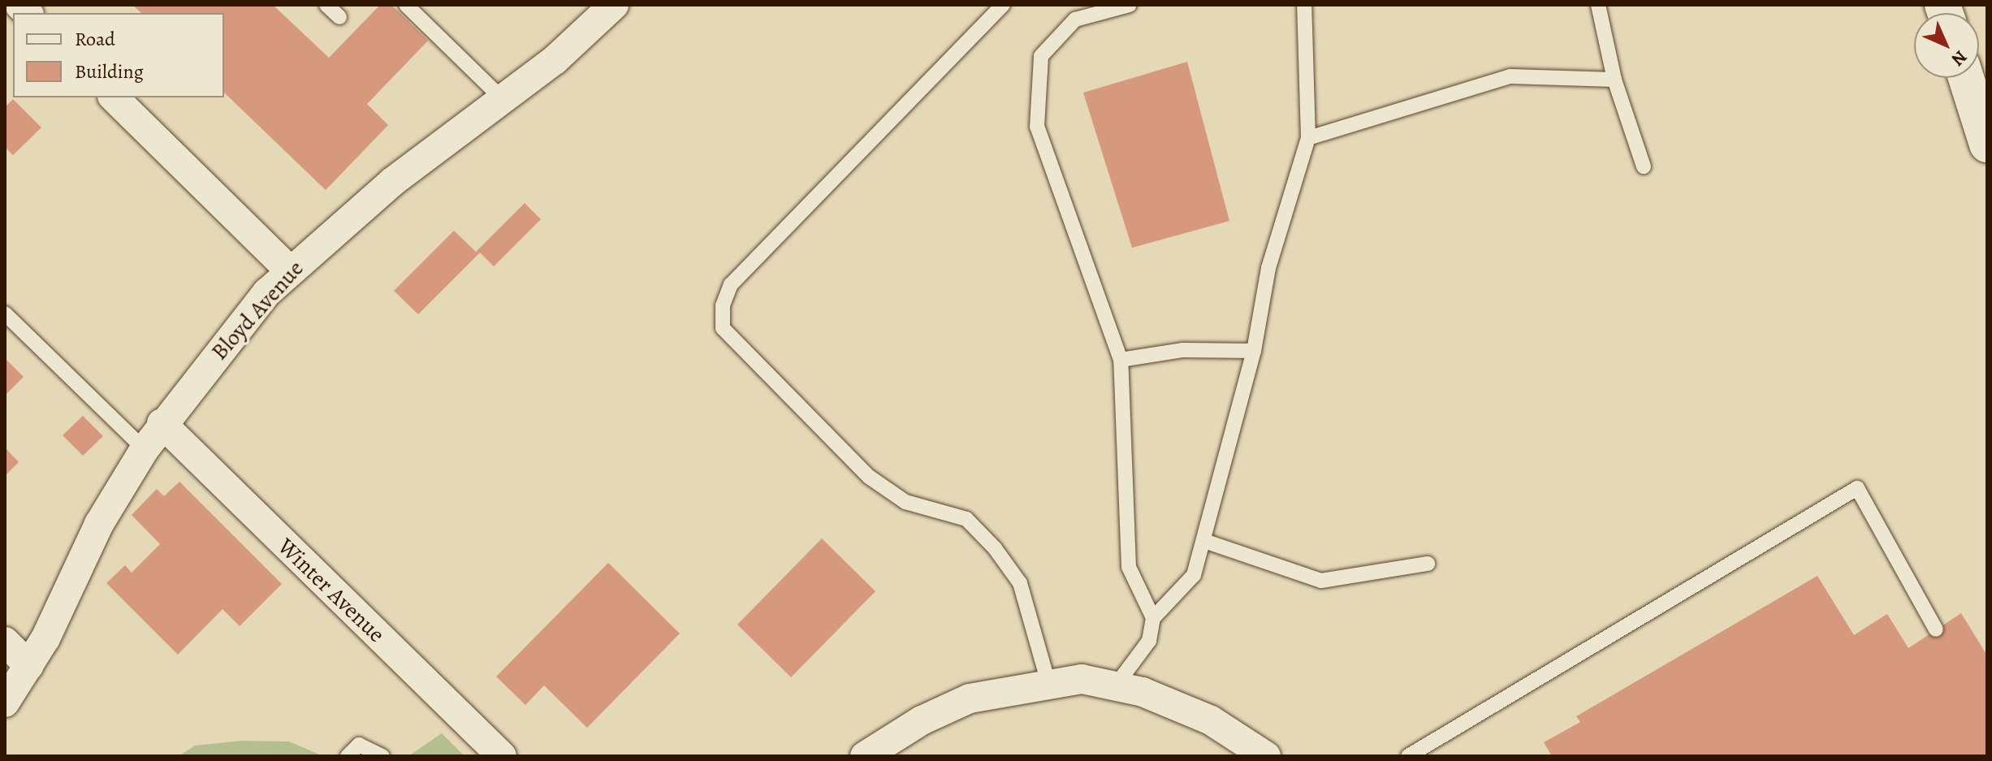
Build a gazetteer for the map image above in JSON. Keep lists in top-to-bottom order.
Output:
{
  "streets": {
    "street": ["Bloyd Avenue", "Winter Avenue"]
  },
  "crossings": [
    ["Bloyd Avenue", "Winter Avenue"]
  ],
  "legend": ["Road", "Building"],
  "north": "bottom right"
}
